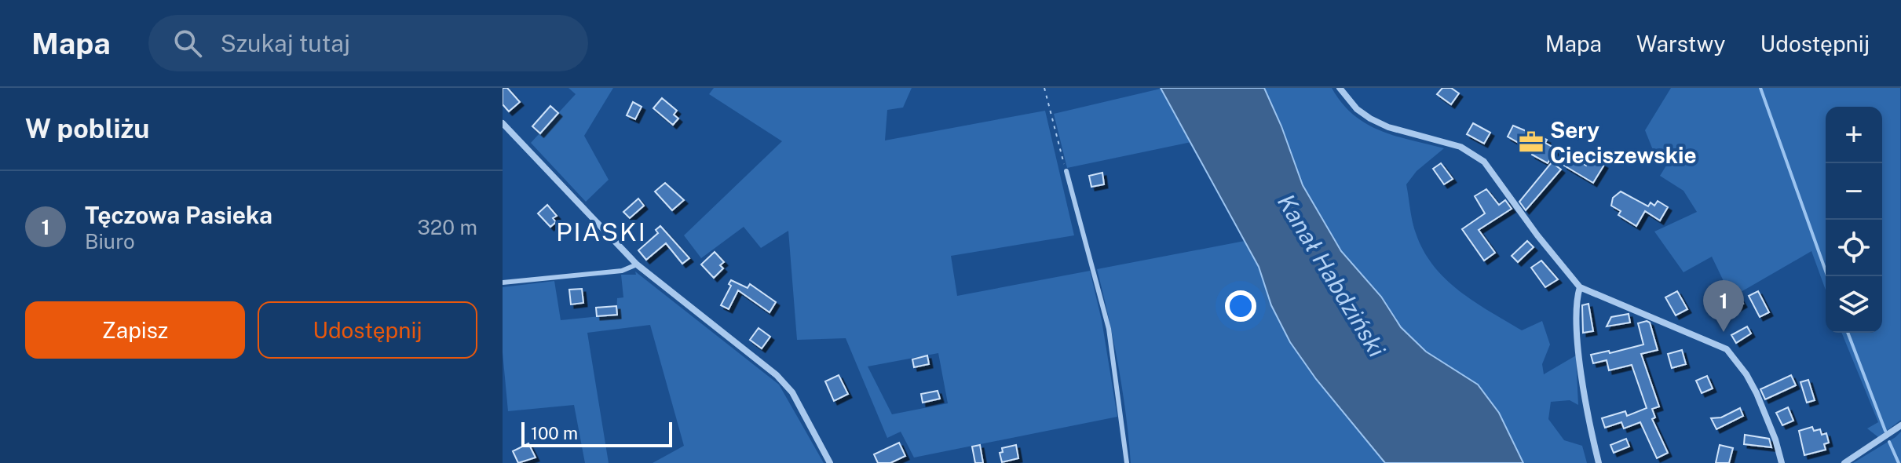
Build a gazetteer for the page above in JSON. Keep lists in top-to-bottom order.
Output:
{
  "districts": ["PIASKI"],
  "water": ["Kanał Habdziński"],
  "places": {
    "office": ["Sery Cieciszewskie"]
  },
  "scale_bar": "100 m",
  "page": {
    "header": "Mapa",
    "search": "Szukaj tutaj",
    "nav": ["Mapa", "Warstwy", "Udostępnij"],
    "heading": "W pobliżu",
    "map_buttons": ["+", "−"],
    "list": [
      {
        "mark": "1",
        "name": "Tęczowa Pasieka",
        "note": "Biuro",
        "value": "320 m"
      }
    ],
    "pins": "1",
    "buttons": ["Zapisz", "Udostępnij"],
    "scale": "100 m"
  }
}
